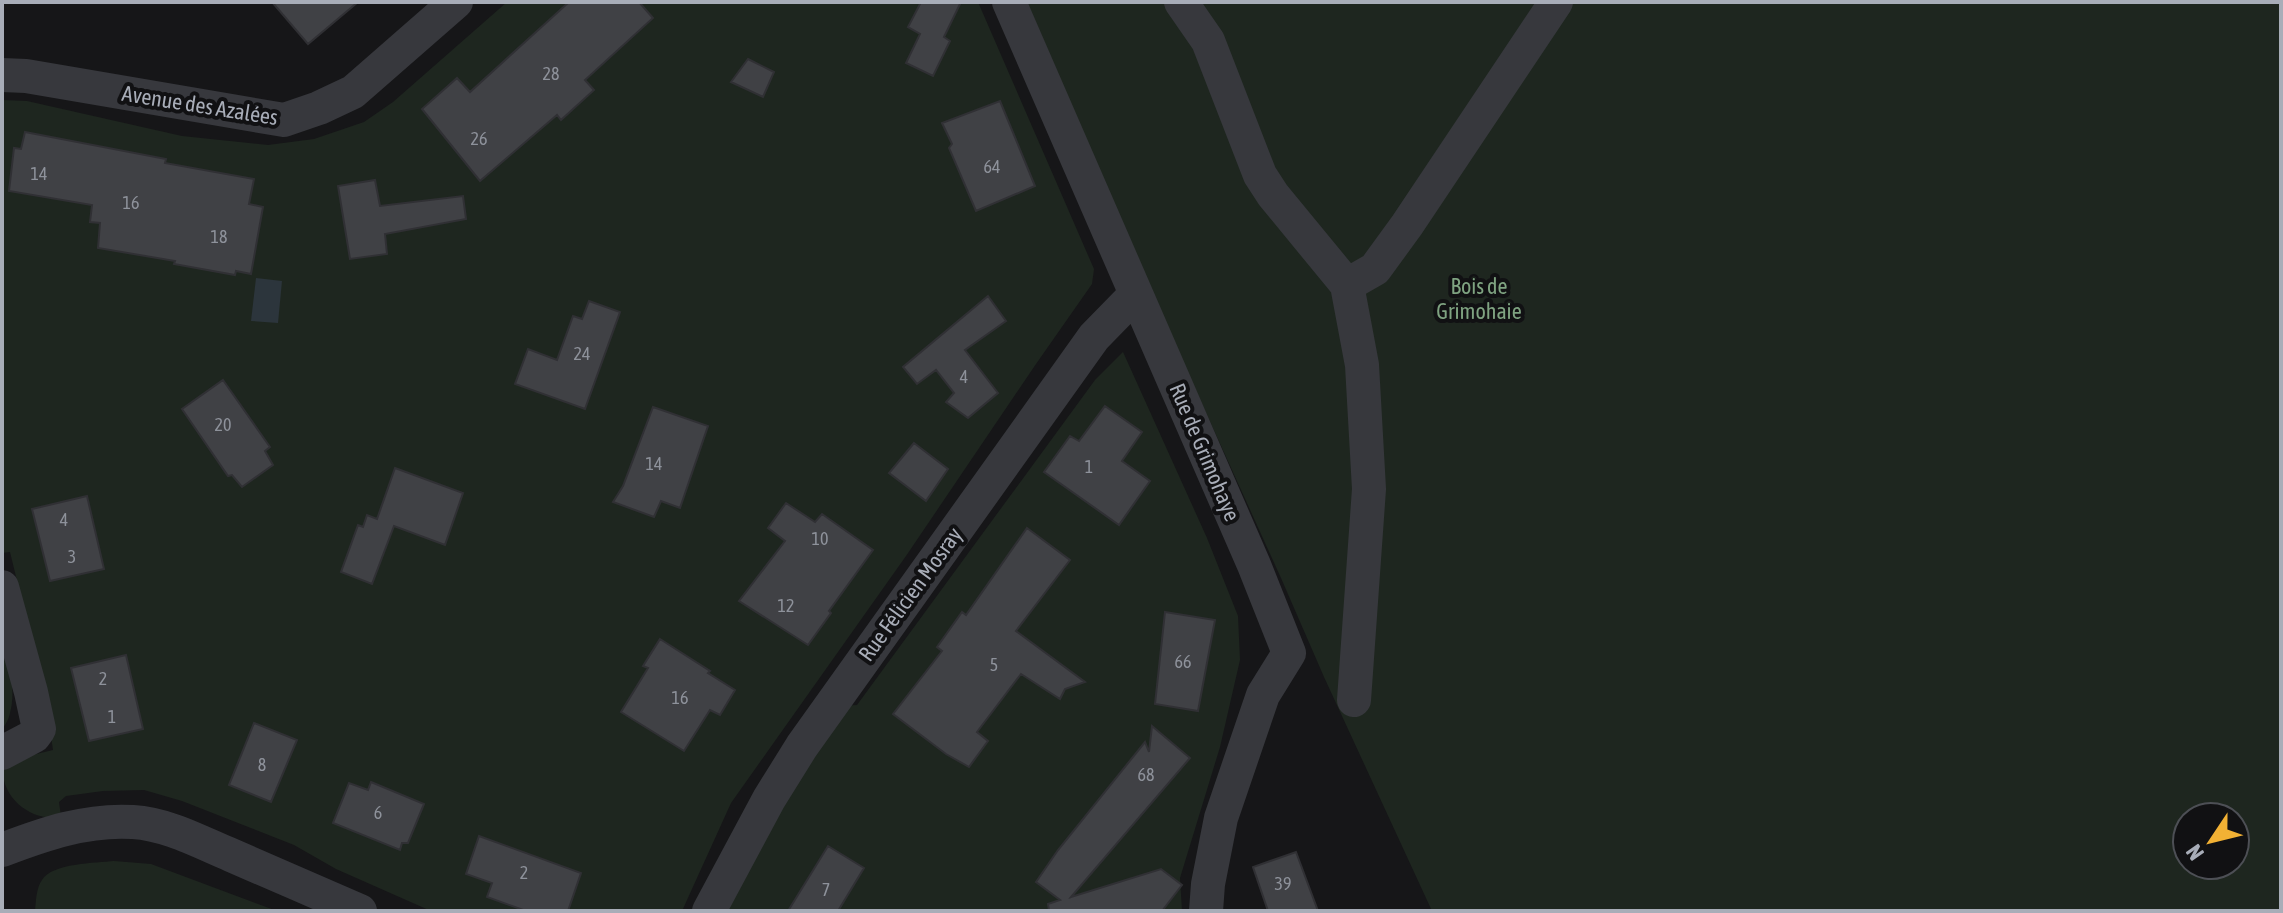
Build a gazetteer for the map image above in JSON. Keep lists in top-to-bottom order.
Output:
{
  "streets": {
    "street": ["Avenue des Azalées", "Rue de Grimohaye", "Rue Félicien Mosray"]
  },
  "crossings": [
    ["Rue de Grimohaye", "Rue Félicien Mosray"]
  ],
  "parks": ["Bois de Grimohaie"],
  "house_numbers": [
    "28",
    "26",
    "64",
    "14",
    "16",
    "18",
    "24",
    "4",
    "20",
    "14",
    "1",
    "4",
    "10",
    "3",
    "12",
    "66",
    "5",
    "2",
    "16",
    "1",
    "8",
    "68",
    "6",
    "2",
    "39",
    "7"
  ],
  "north": "bottom left"
}
